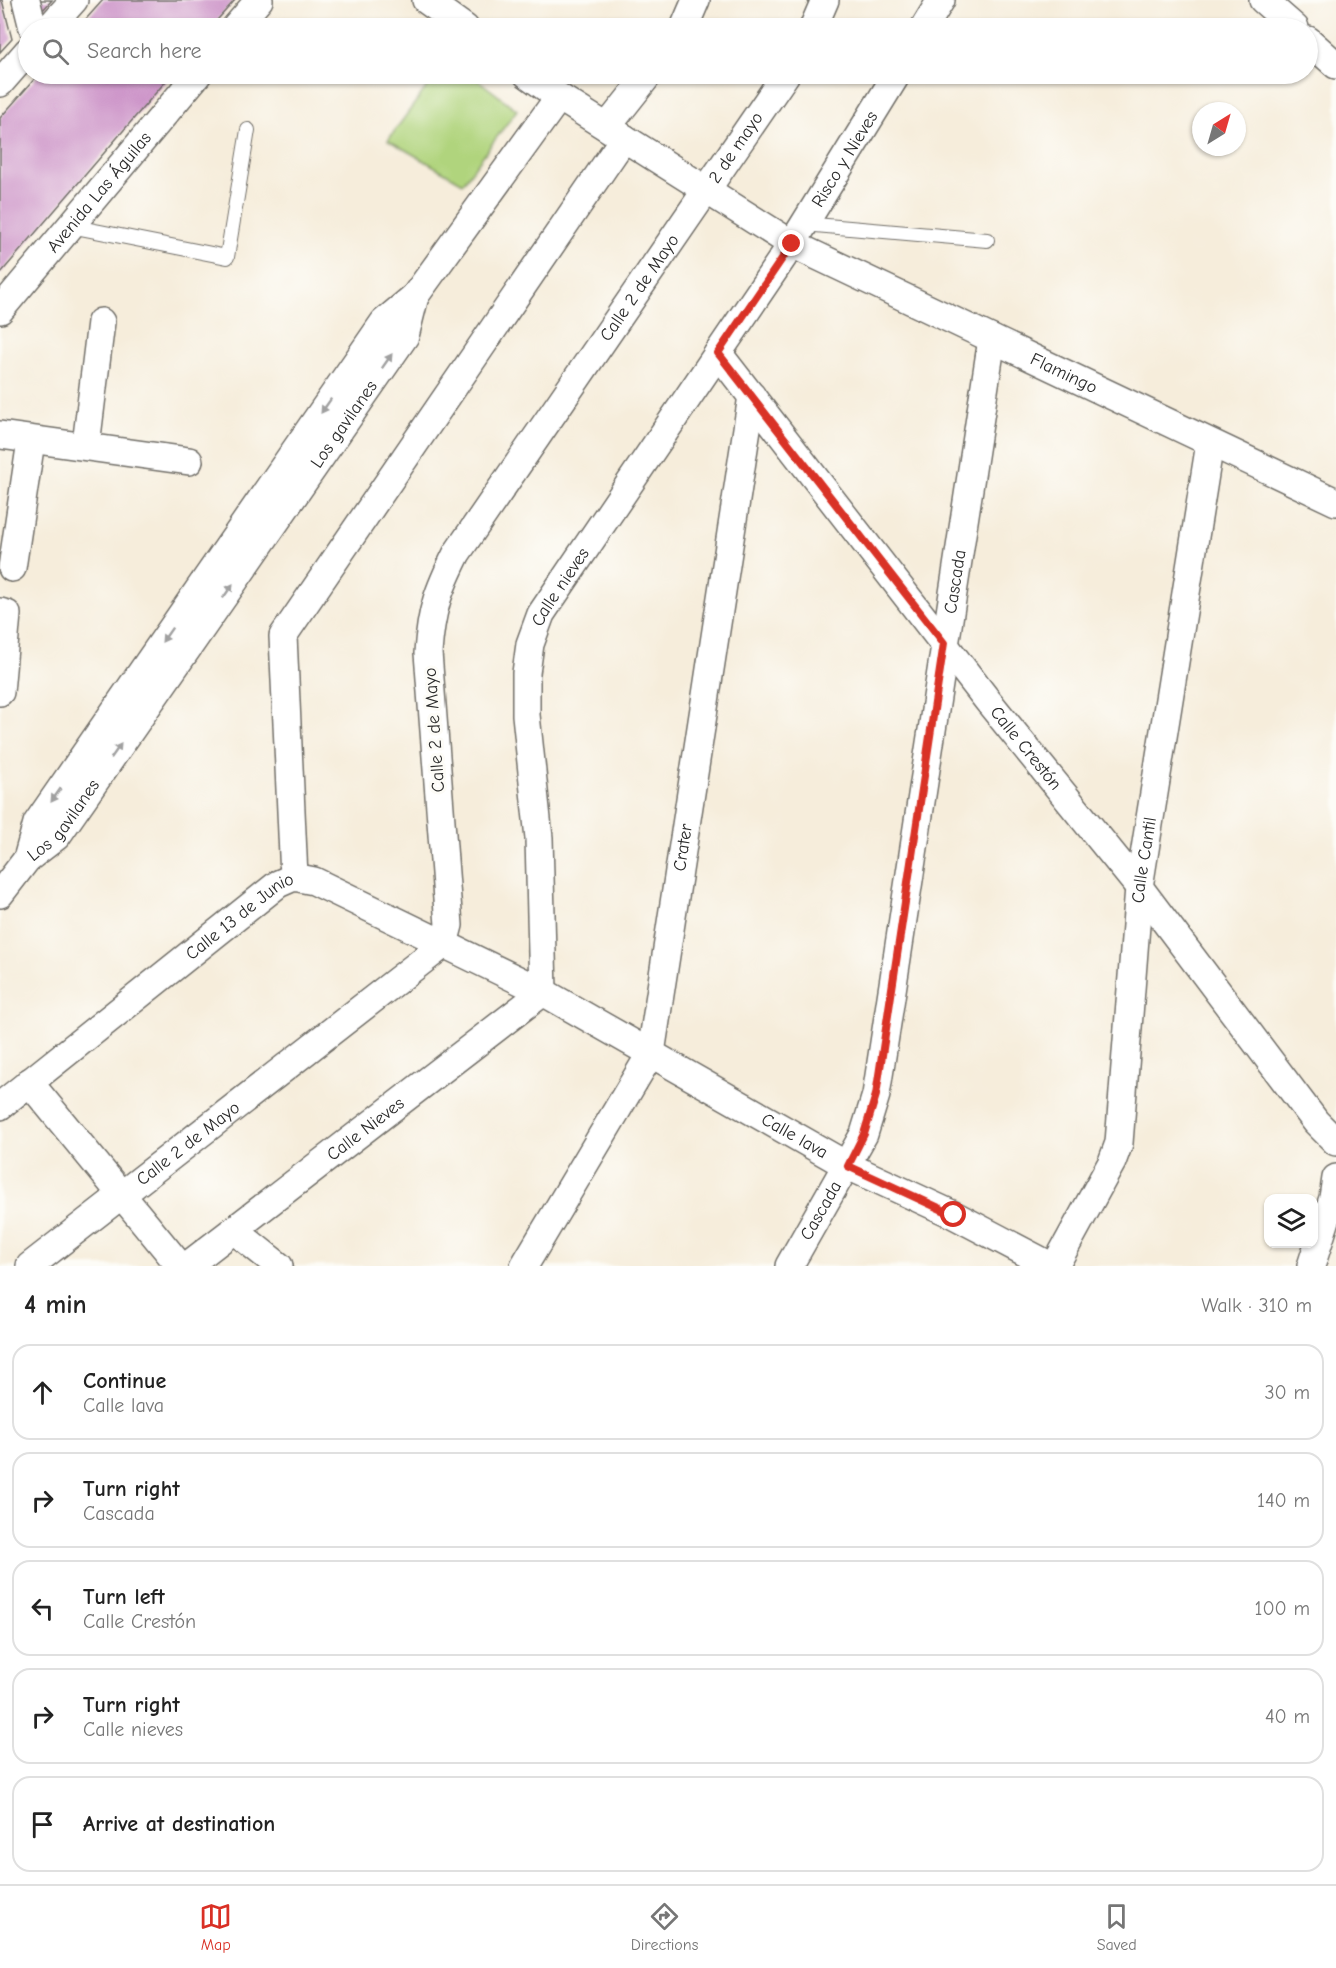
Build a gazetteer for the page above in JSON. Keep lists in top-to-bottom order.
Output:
{
  "streets": {
    "street": [
      "2 de mayo",
      "Risco y Nieves",
      "Avenida Las Águilas",
      "Calle 2 de Mayo",
      "Flamingo",
      "Los gavilanes",
      "Cascada",
      "Calle nieves",
      "Calle Crestón",
      "Crater",
      "Calle Cantil",
      "Calle 13 de Junio",
      "Calle Nieves",
      "Calle lava"
    ]
  },
  "crossings": [
    ["2 de mayo", "Calle 2 de Mayo"],
    ["2 de mayo", "Flamingo"],
    ["Risco y Nieves", "Flamingo"],
    ["Risco y Nieves", "Calle nieves"],
    ["Calle 2 de Mayo", "Flamingo"],
    ["Calle 2 de Mayo", "Calle 13 de Junio"],
    ["Flamingo", "Los gavilanes"],
    ["Flamingo", "Cascada"],
    ["Flamingo", "Calle nieves"],
    ["Flamingo", "Calle Cantil"],
    ["Cascada", "Calle Crestón"],
    ["Cascada", "Calle lava"],
    ["Calle nieves", "Calle Crestón"],
    ["Calle nieves", "Calle 13 de Junio"],
    ["Calle nieves", "Calle Nieves"],
    ["Calle nieves", "Calle lava"],
    ["Calle Crestón", "Crater"],
    ["Calle Crestón", "Calle Cantil"],
    ["Crater", "Calle lava"],
    ["Calle 13 de Junio", "Calle Nieves"],
    ["Calle 13 de Junio", "Calle lava"],
    ["Calle Nieves", "Calle lava"]
  ],
  "north": "top right",
  "page": {
    "search": "Search here",
    "heading": ["4 min", "Walk · 310 m"],
    "list": [
      ["Continue", "Calle lava", "30 m"],
      ["Turn right", "Cascada", "140 m"],
      ["Turn left", "Calle Crestón", "100 m"],
      ["Turn right", "Calle nieves", "40 m"],
      "Arrive at destination"
    ],
    "nav": ["Map", "Directions", "Saved"]
  }
}
